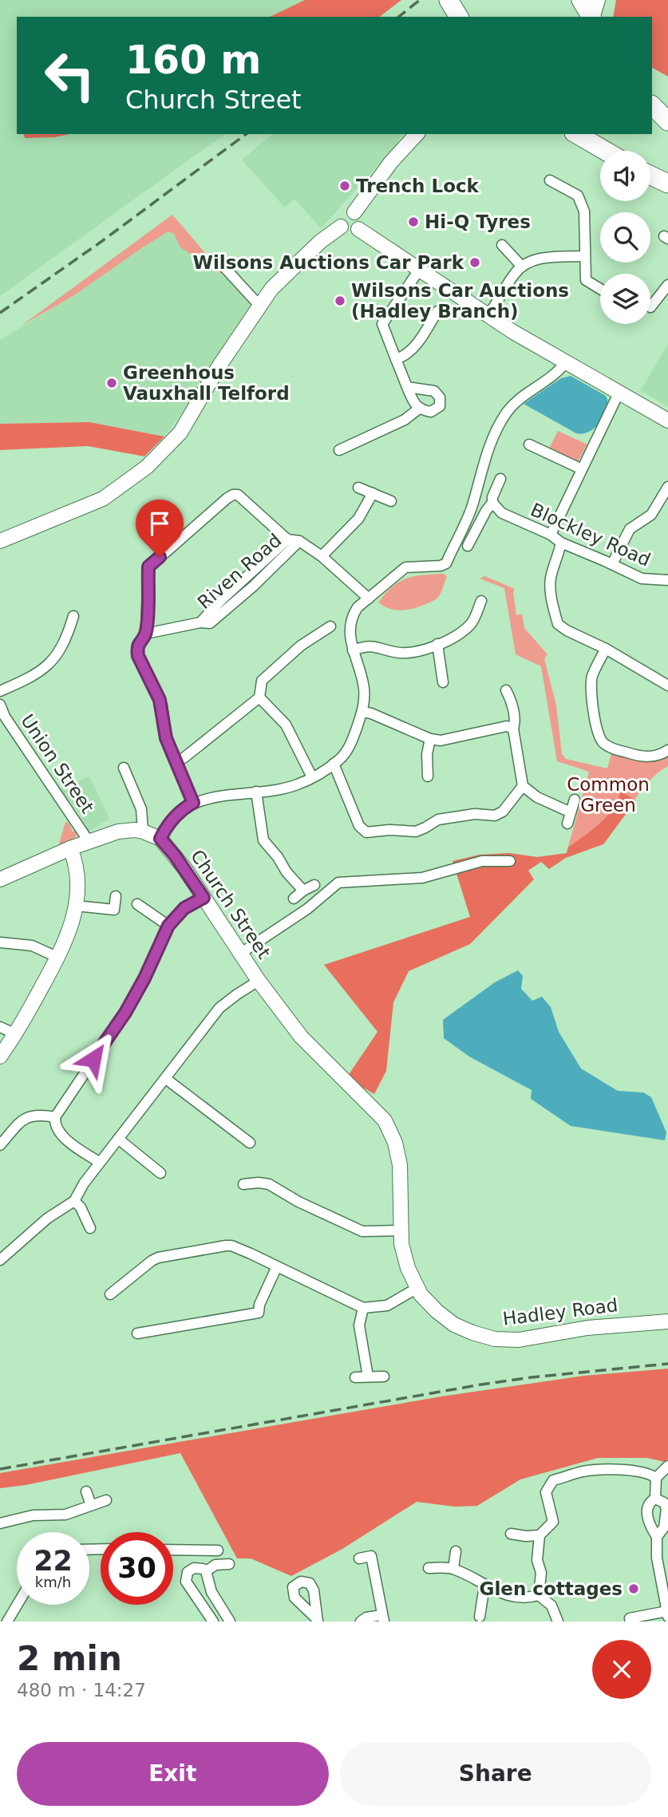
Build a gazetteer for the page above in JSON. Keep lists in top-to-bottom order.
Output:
{
  "streets": {
    "street": [
      "Blockley Road",
      "Riven Road",
      "Union Street",
      "Church Street",
      "Hadley Road"
    ]
  },
  "crossings": [
    ["Union Street", "Church Street"],
    ["Church Street", "Hadley Road"]
  ],
  "parks": ["Common Green"],
  "places": [
    "Trench Lock",
    "Hi-Q Tyres",
    "Wilsons Auctions Car Park",
    "Wilsons Car Auctions (Hadley Branch)",
    "Greenhous Vauxhall Telford",
    "Glen cottages"
  ],
  "page": {
    "turn": ["160 m", "Church Street"],
    "speed": "22 km/h",
    "limit": "30",
    "heading": ["2 min", "480 m · 14:27"],
    "buttons": ["Exit", "Share"]
  }
}
